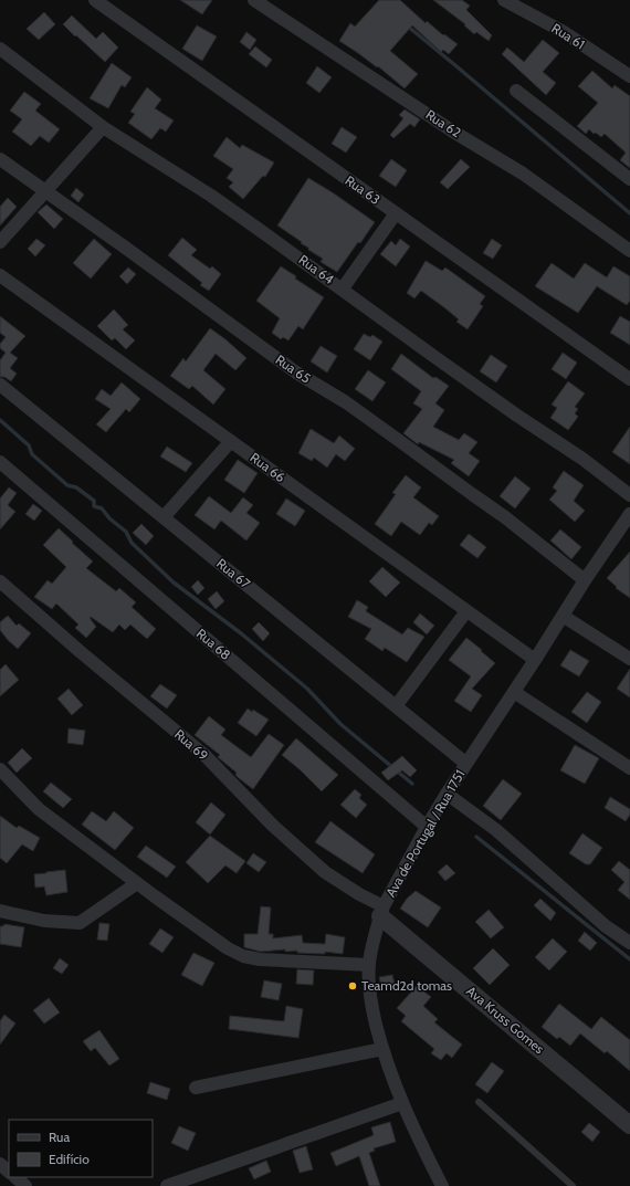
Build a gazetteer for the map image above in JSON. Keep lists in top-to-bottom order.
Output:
{
  "streets": {
    "street": [
      "Rua 61",
      "Rua 62",
      "Rua 63",
      "Rua 64",
      "Rua 65",
      "Rua 66",
      "Rua 67",
      "Rua 68",
      "Rua 69",
      "Ava de Portugal / Rua 1751",
      "Ava Kruss Gomes"
    ]
  },
  "crossings": [
    ["Rua 65", "Ava de Portugal / Rua 1751"],
    ["Rua 66", "Ava de Portugal / Rua 1751"],
    ["Rua 67", "Ava de Portugal / Rua 1751"],
    ["Rua 68", "Ava de Portugal / Rua 1751"],
    ["Rua 69", "Ava de Portugal / Rua 1751"],
    ["Rua 69", "Ava Kruss Gomes"],
    ["Ava de Portugal / Rua 1751", "Ava Kruss Gomes"]
  ],
  "places": ["Teamd2d tomas"],
  "legend": ["Rua", "Edifício"]
}
